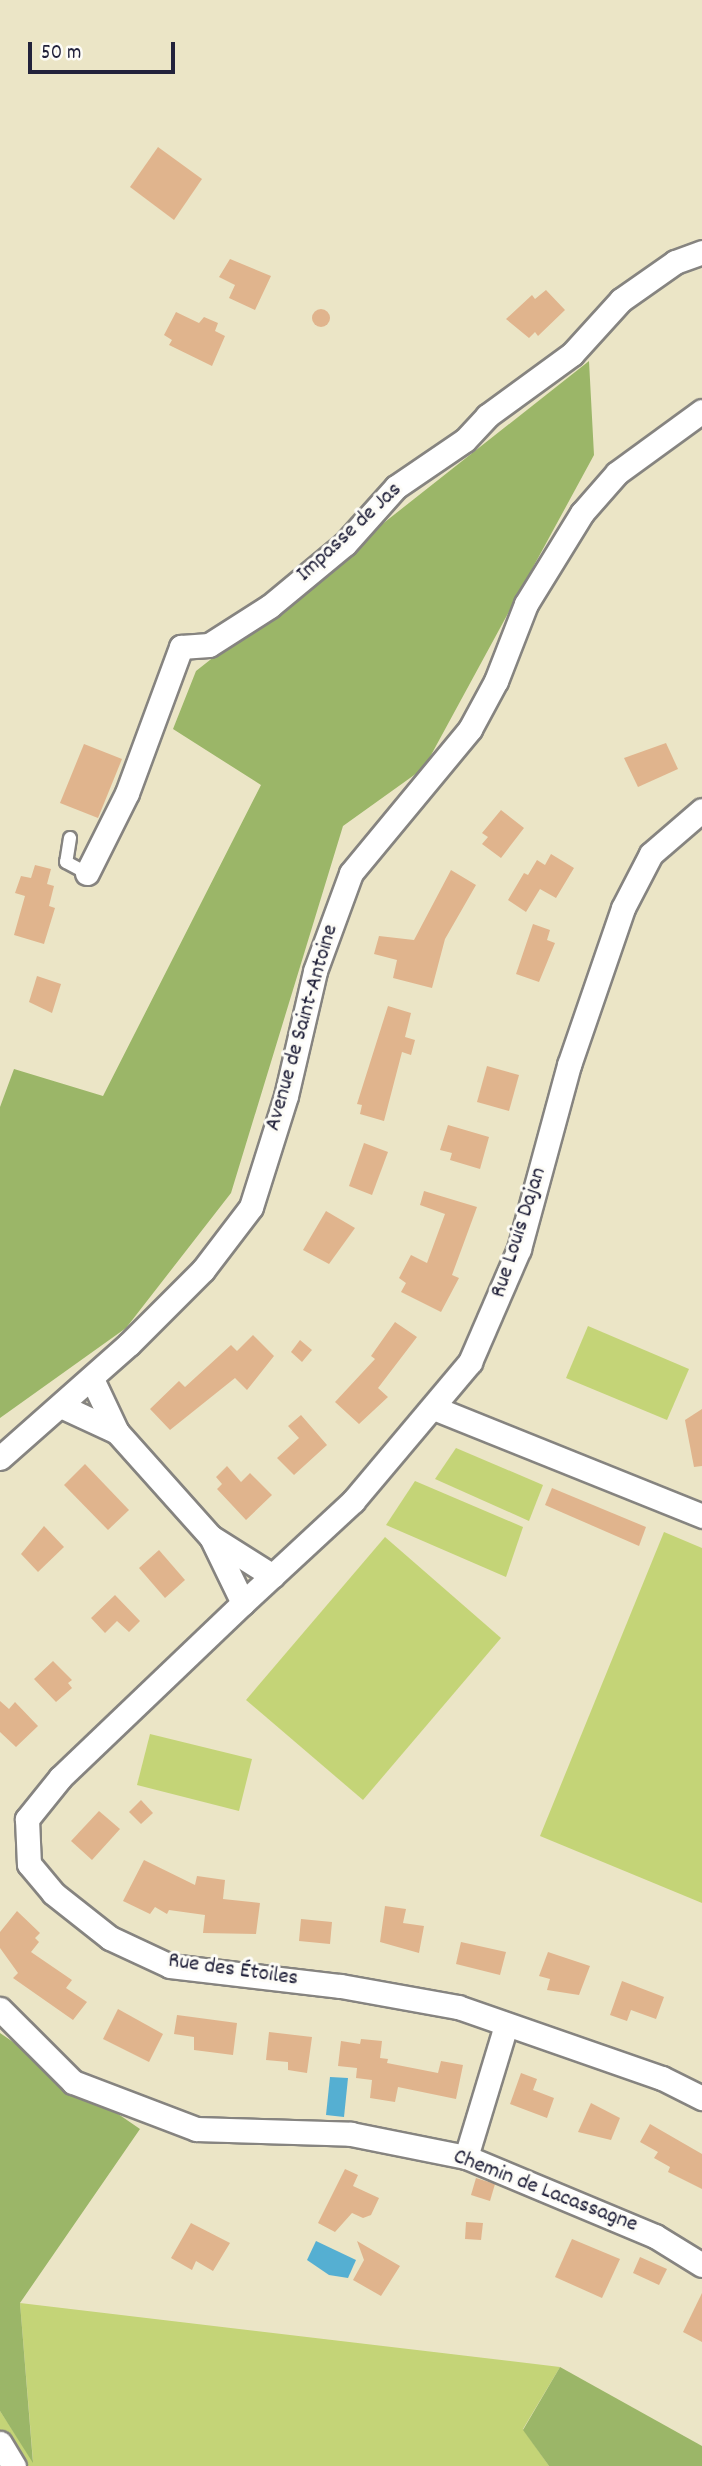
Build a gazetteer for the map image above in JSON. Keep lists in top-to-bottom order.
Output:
{
  "streets": {
    "street": [
      "Impasse de Jas",
      "Avenue de Saint-Antoine",
      "Rue Louis Dajan",
      "Rue des Étoiles",
      "Chemin de Lacassagne"
    ]
  },
  "crossings": [
    ["Rue Louis Dajan", "Rue des Étoiles"]
  ],
  "scale_bar": "50 m"
}
